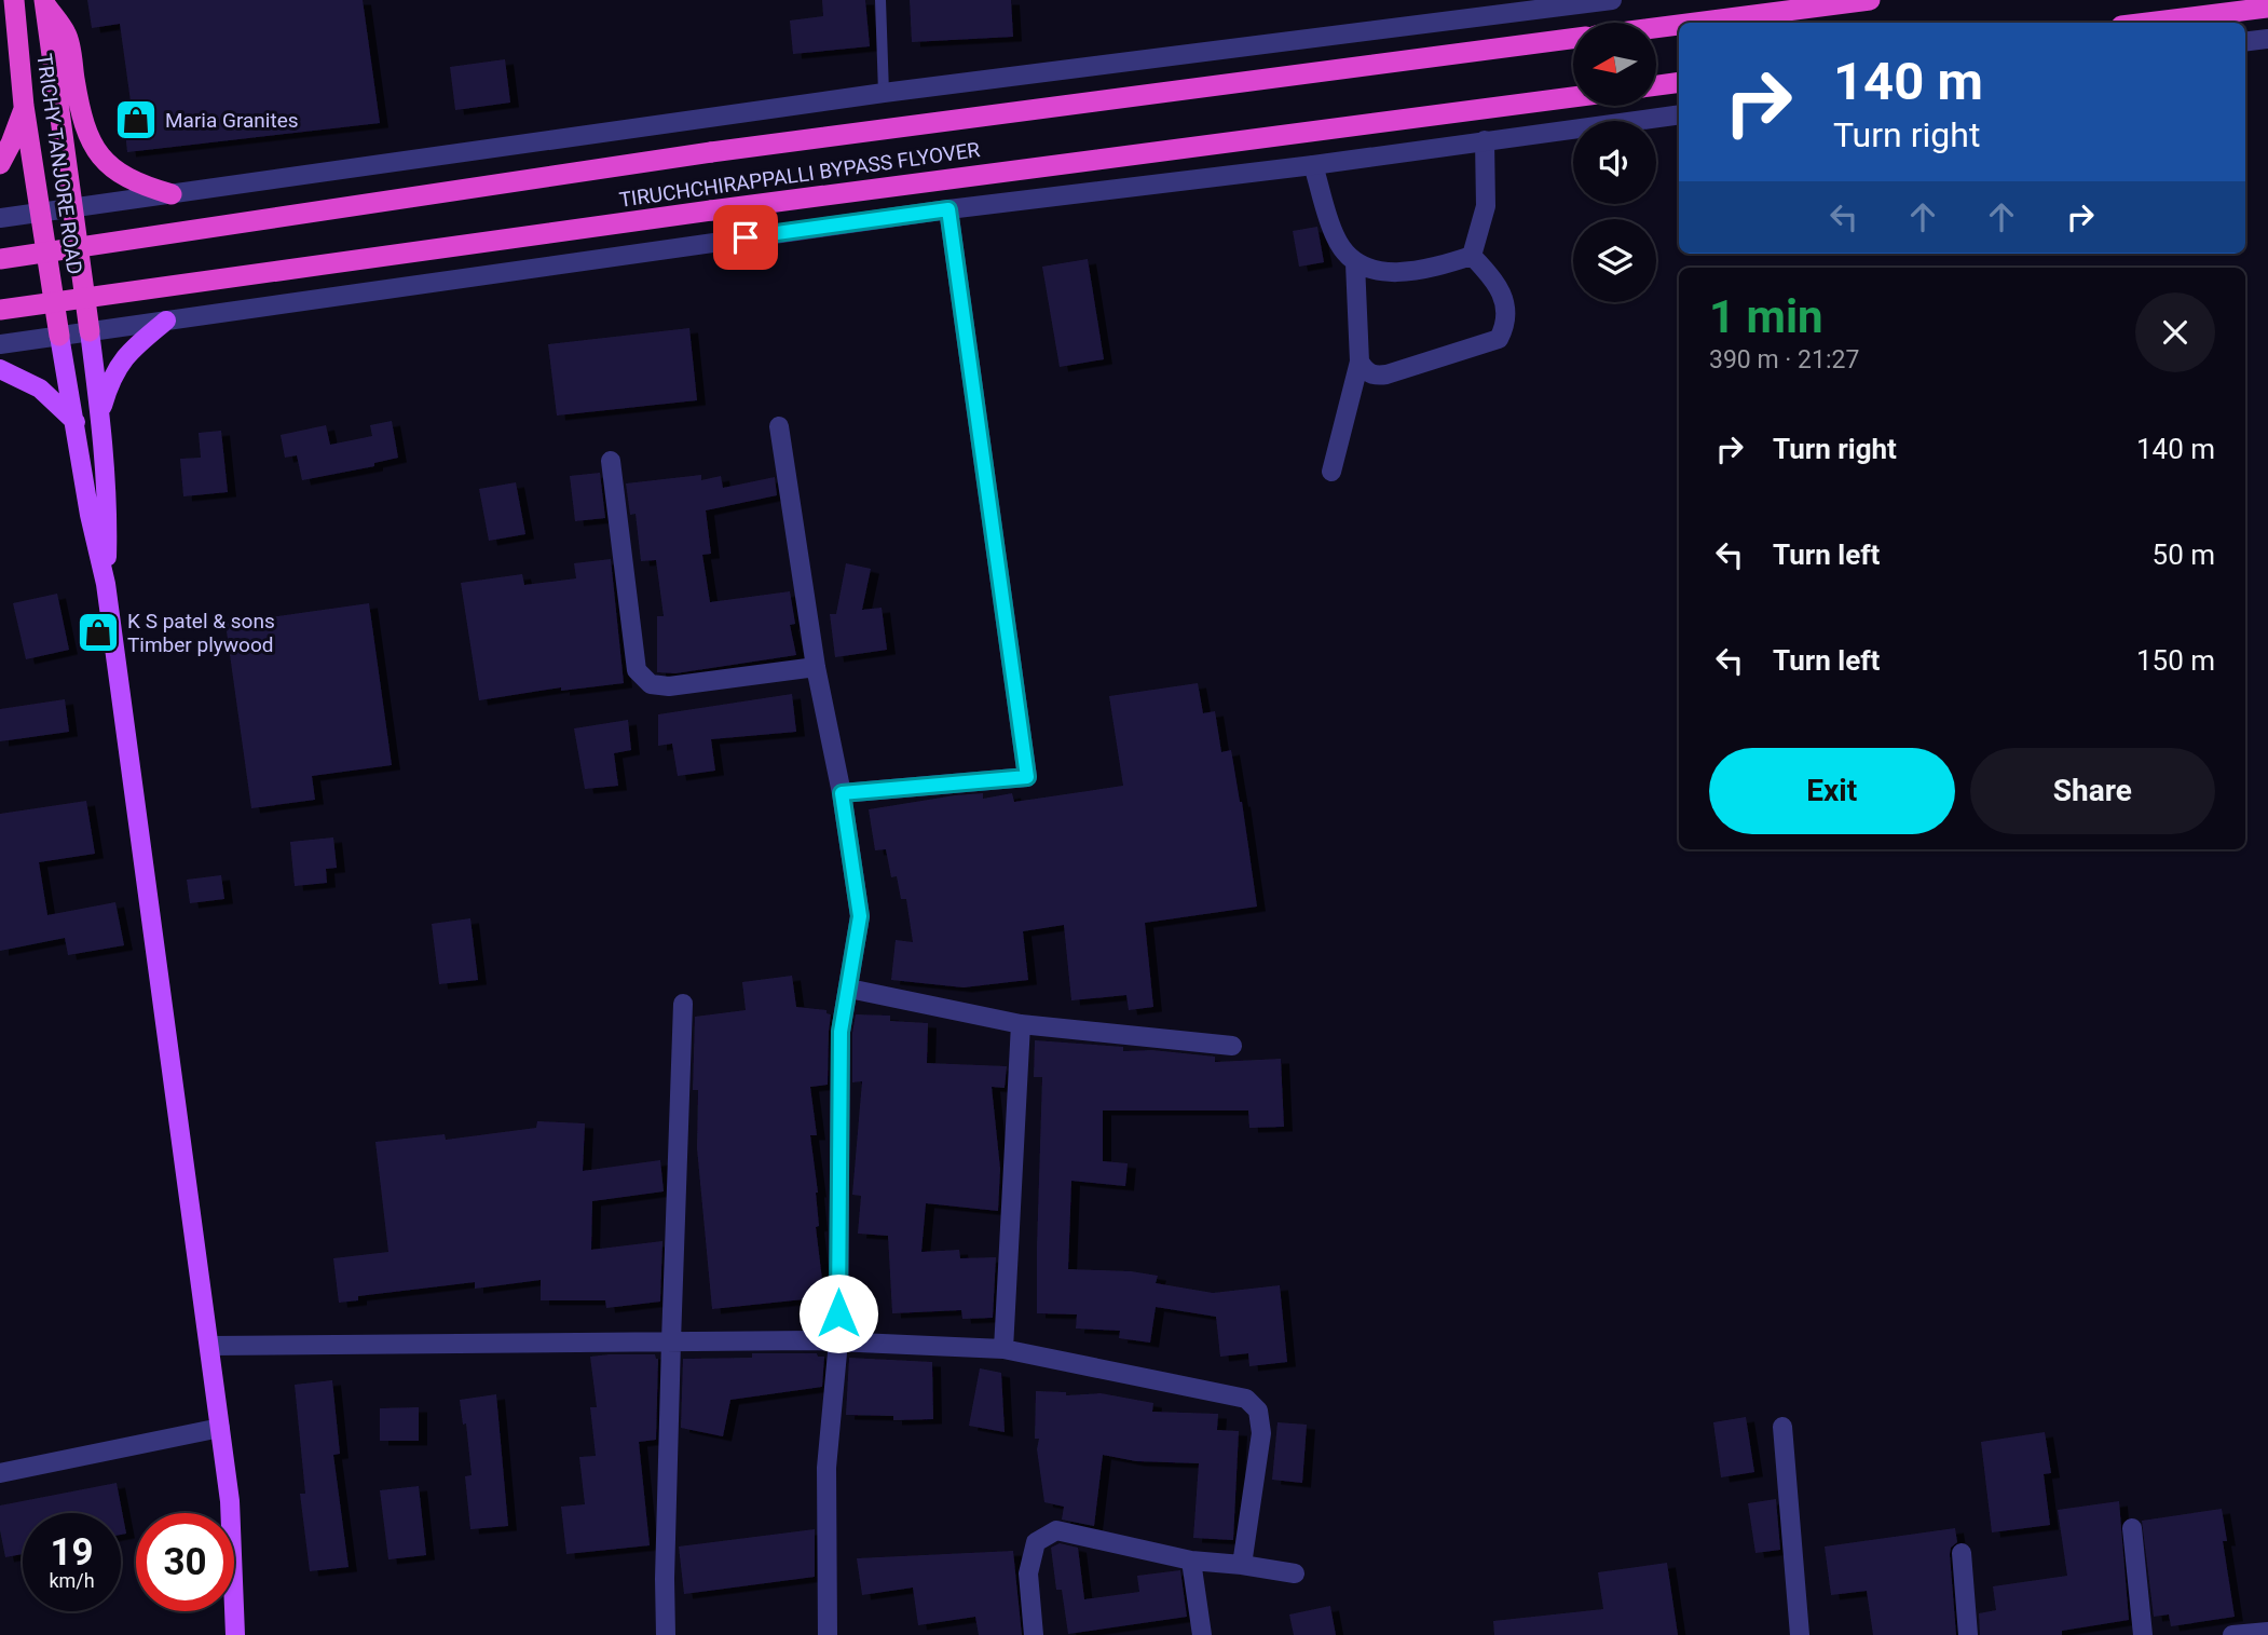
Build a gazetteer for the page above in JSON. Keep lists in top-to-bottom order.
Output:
{
  "streets": {
    "highway": ["TRICHY TANJORE ROAD", "TIRUCHCHIRAPPALLI BYPASS FLYOVER"]
  },
  "places": {
    "shop": ["Maria Granites", "K S patel & sons Timber plywood"]
  },
  "north": "left",
  "page": {
    "turn": ["140 m", "Turn right"],
    "heading": ["1 min", "390 m · 21:27"],
    "list": [
      {
        "name": "Turn right",
        "value": "140 m"
      },
      {
        "name": "Turn left",
        "value": "50 m"
      },
      {
        "name": "Turn left",
        "value": "150 m"
      }
    ],
    "buttons": ["Exit", "Share"],
    "speed": "19 km/h",
    "limit": "30"
  }
}
